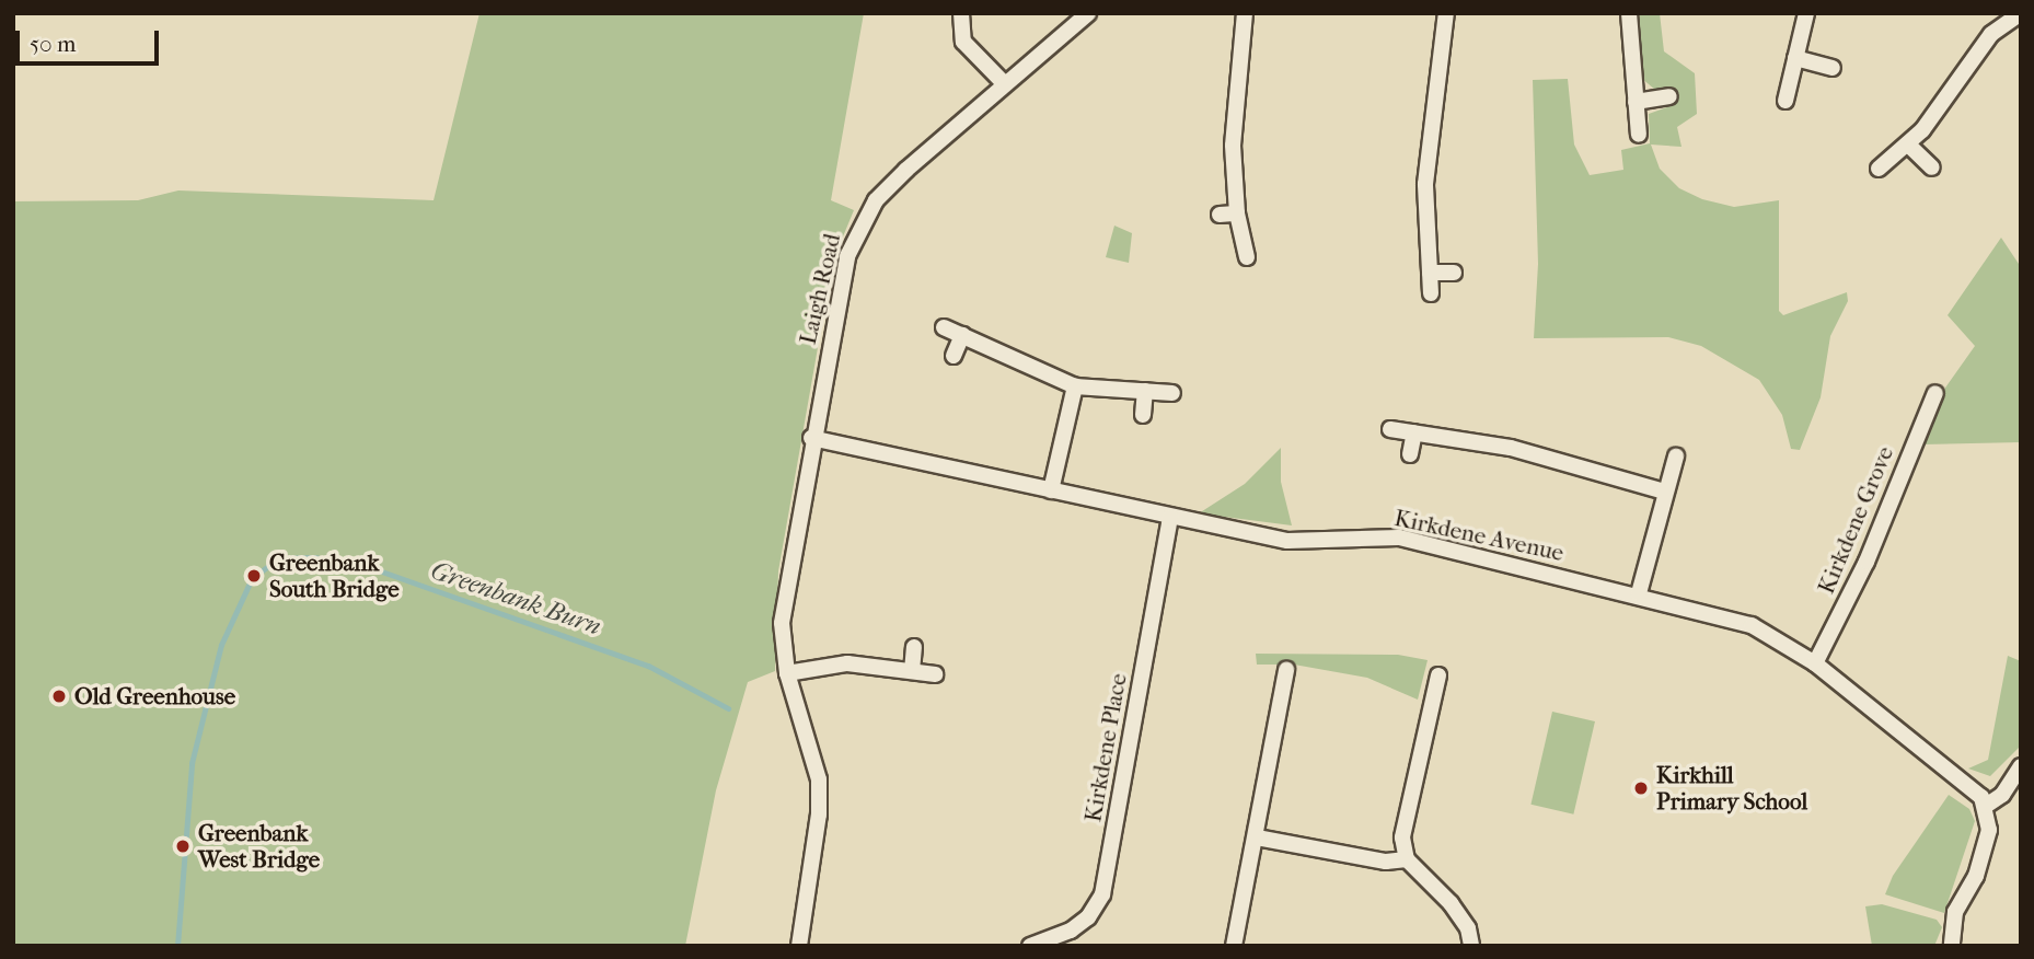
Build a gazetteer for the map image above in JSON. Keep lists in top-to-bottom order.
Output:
{
  "streets": {
    "street": [
      "Laigh Road",
      "Kirkdene Grove",
      "Kirkdene Avenue",
      "Kirkdene Place"
    ]
  },
  "crossings": [
    ["Laigh Road", "Kirkdene Avenue"],
    ["Kirkdene Grove", "Kirkdene Avenue"],
    ["Kirkdene Avenue", "Kirkdene Place"]
  ],
  "water": ["Greenbank Burn"],
  "places": [
    "Greenbank South Bridge",
    "Old Greenhouse",
    "Kirkhill Primary School",
    "Greenbank West Bridge"
  ],
  "scale_bar": "50 m"
}
